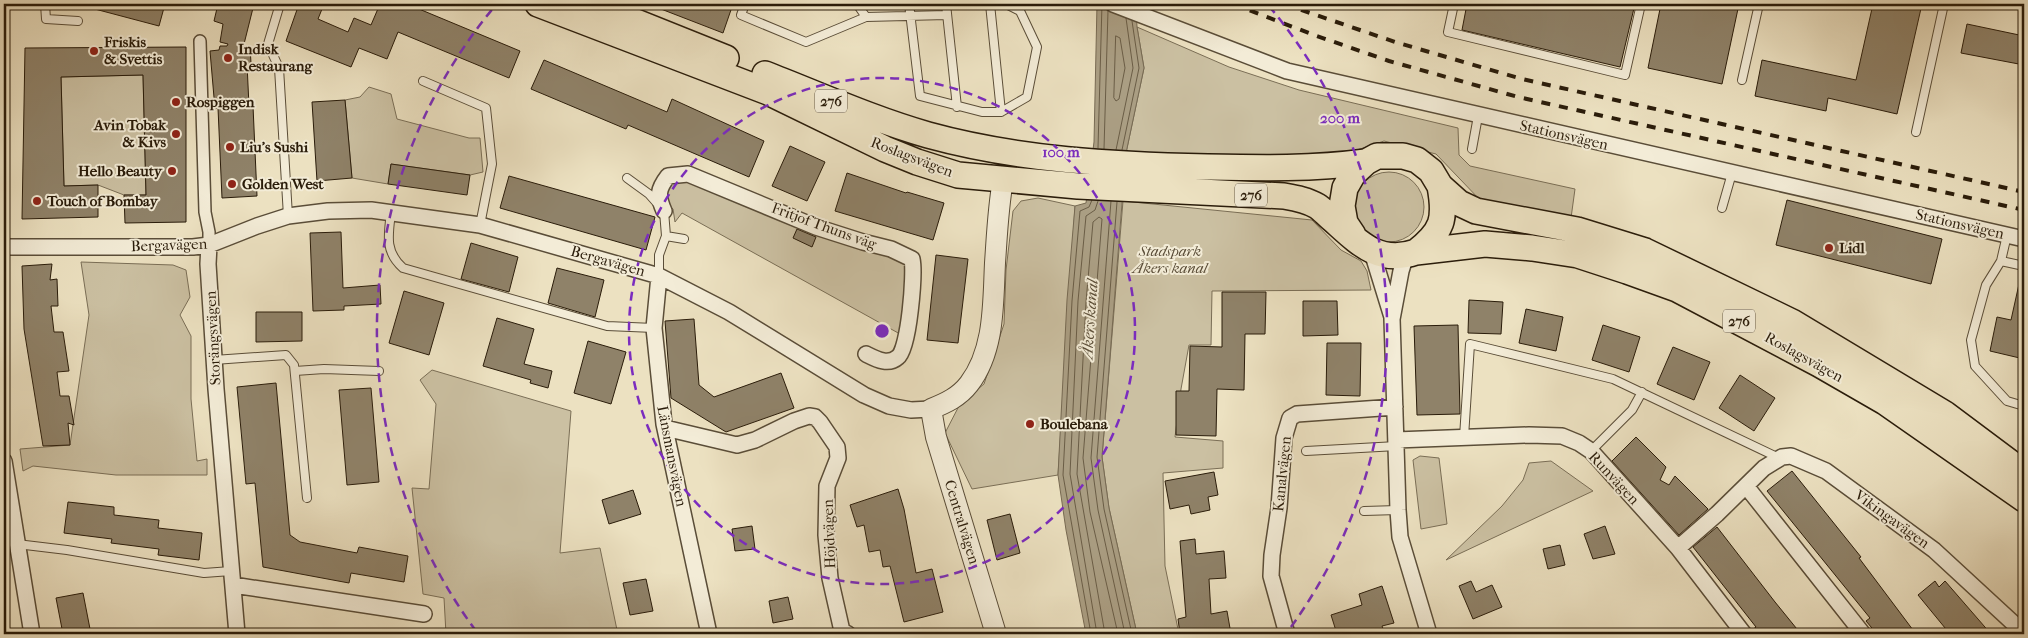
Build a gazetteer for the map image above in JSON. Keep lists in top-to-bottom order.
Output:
{
  "streets": {
    "main road": ["276", "Roslagsvägen"],
    "street": [
      "Stationsvägen",
      "Fritjof Thuns väg",
      "Bergavägen",
      "Storängsvägen",
      "Länsmansvägen",
      "Kanalvägen",
      "Runvägen",
      "Vikingavägen",
      "Centralvägen",
      "Höjdvägen"
    ]
  },
  "crossings": [
    ["Roslagsvägen", "Bergavägen"],
    ["Fritjof Thuns väg", "Bergavägen"],
    ["Fritjof Thuns väg", "Länsmansvägen"],
    ["Bergavägen", "Storängsvägen"],
    ["Bergavägen", "Länsmansvägen"],
    ["Bergavägen", "Centralvägen"],
    ["Länsmansvägen", "Höjdvägen"]
  ],
  "water": ["Åkers kanal"],
  "parks": ["Stadspark Åkers kanal"],
  "places": [
    "Friskis & Svettis",
    "Indisk Restaurang",
    "Rospiggen",
    "Avin Tobak & Kivs",
    "Liu's Sushi",
    "Hello Beauty",
    "Golden West",
    "Touch of Bombay",
    "Lidl",
    "Boulebana"
  ],
  "rings": ["200 m", "100 m"]
}
